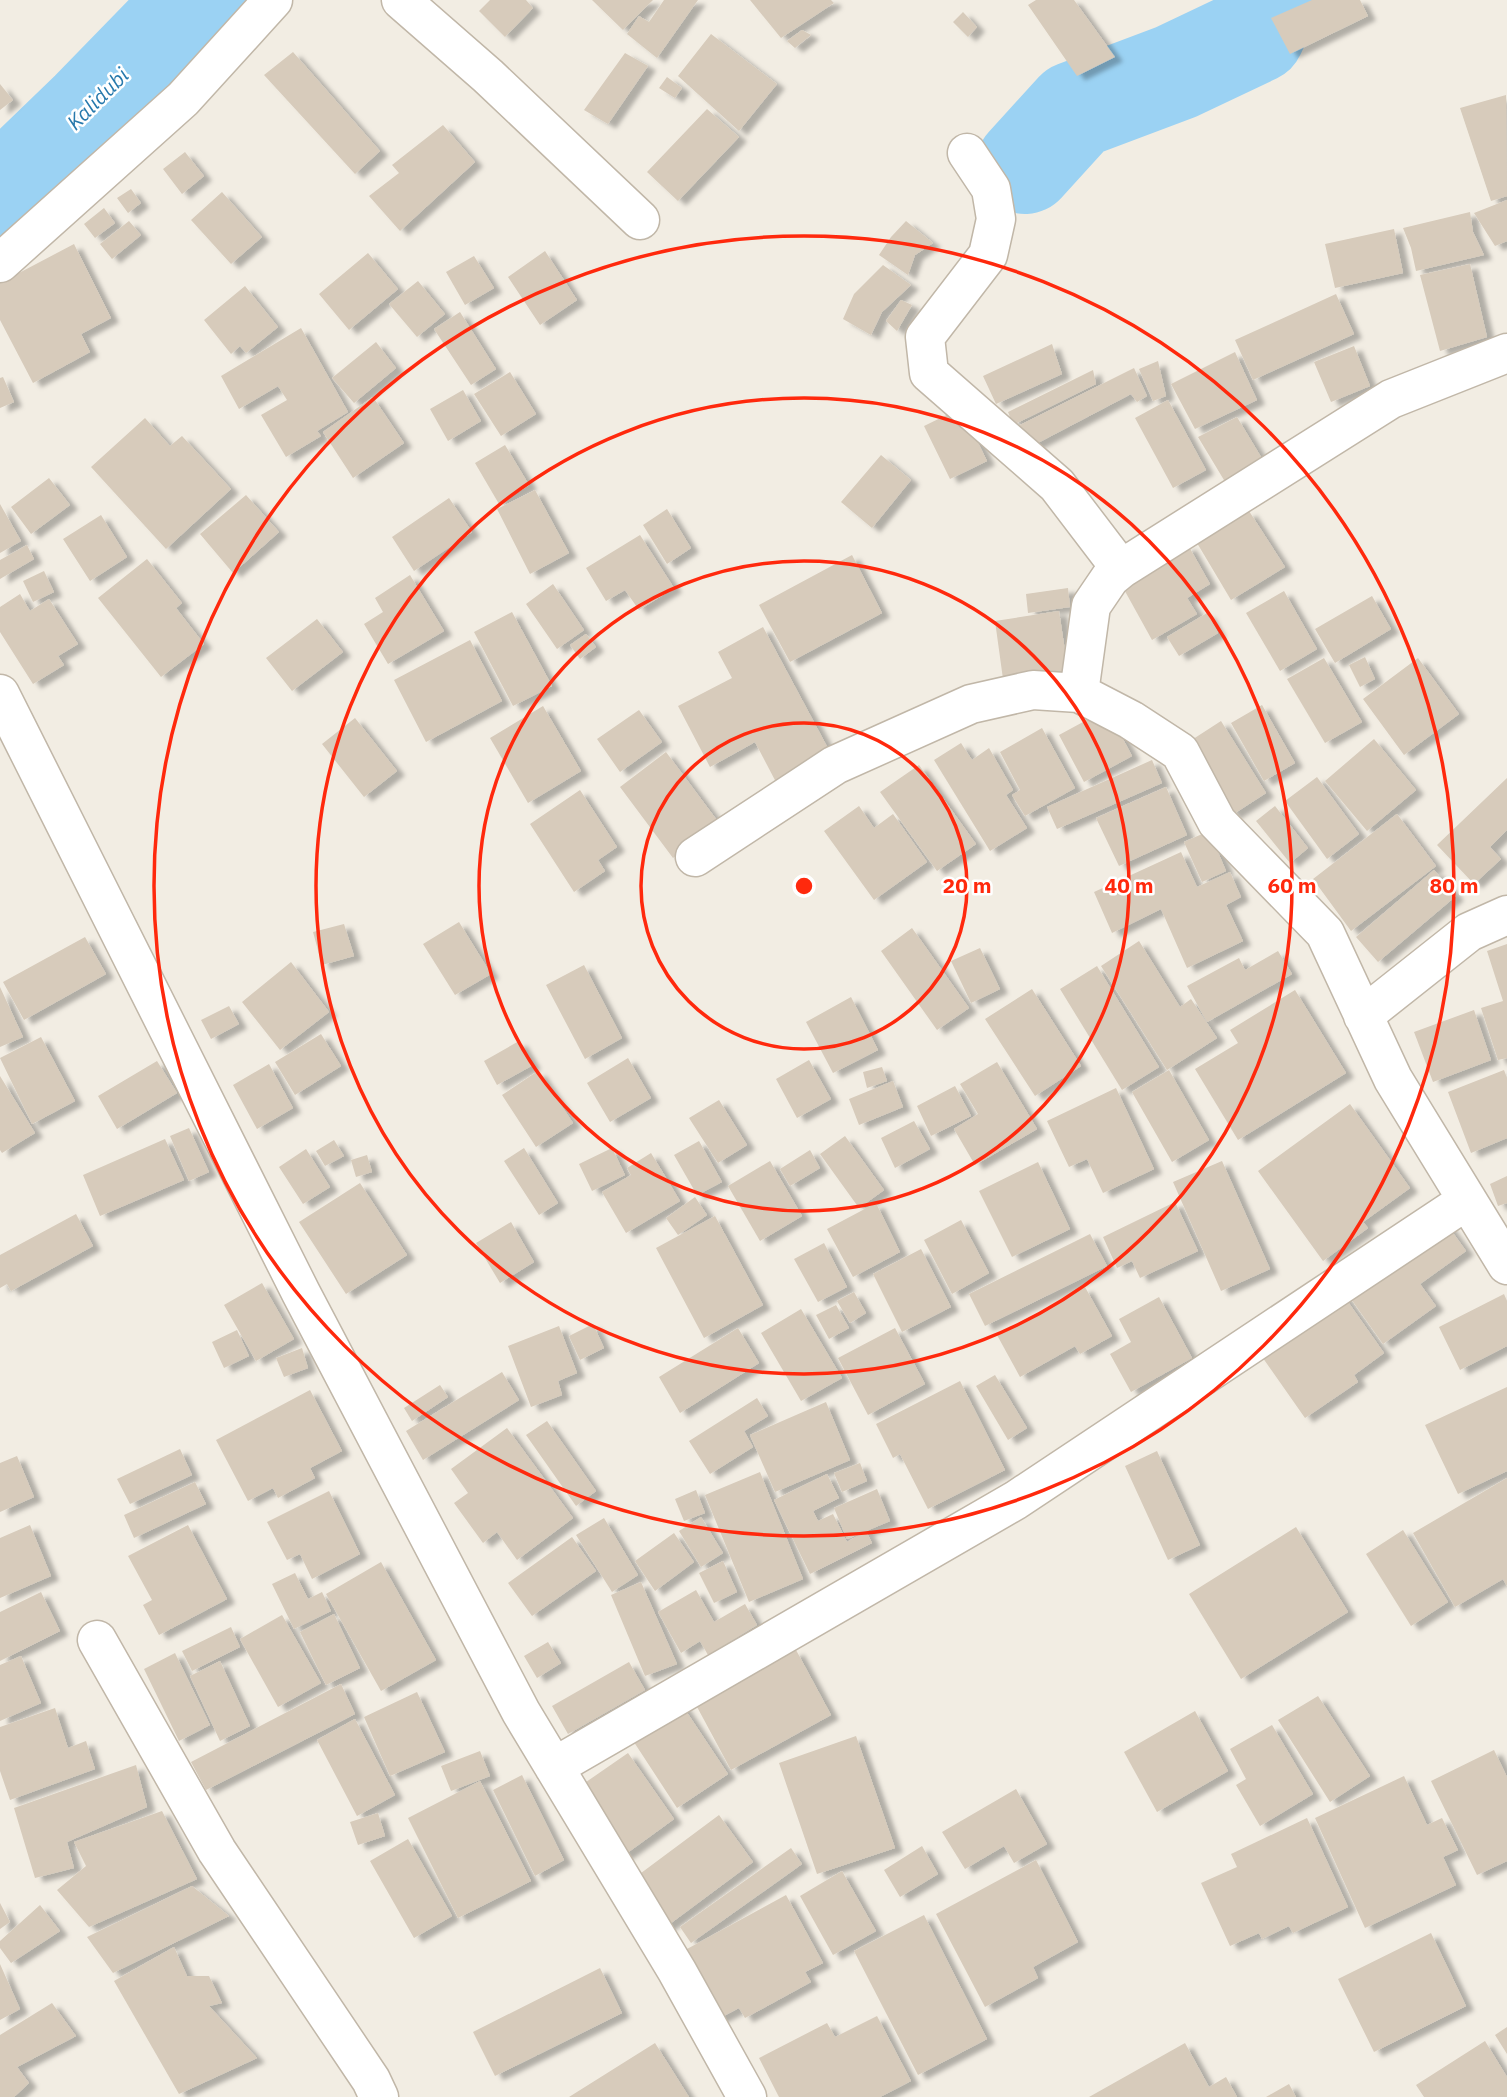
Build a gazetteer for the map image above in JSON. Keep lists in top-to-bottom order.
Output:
{
  "water": ["Kalidubi"],
  "rings": [
    "20 m",
    "40 m",
    "60 m",
    "80 m"
  ]
}
